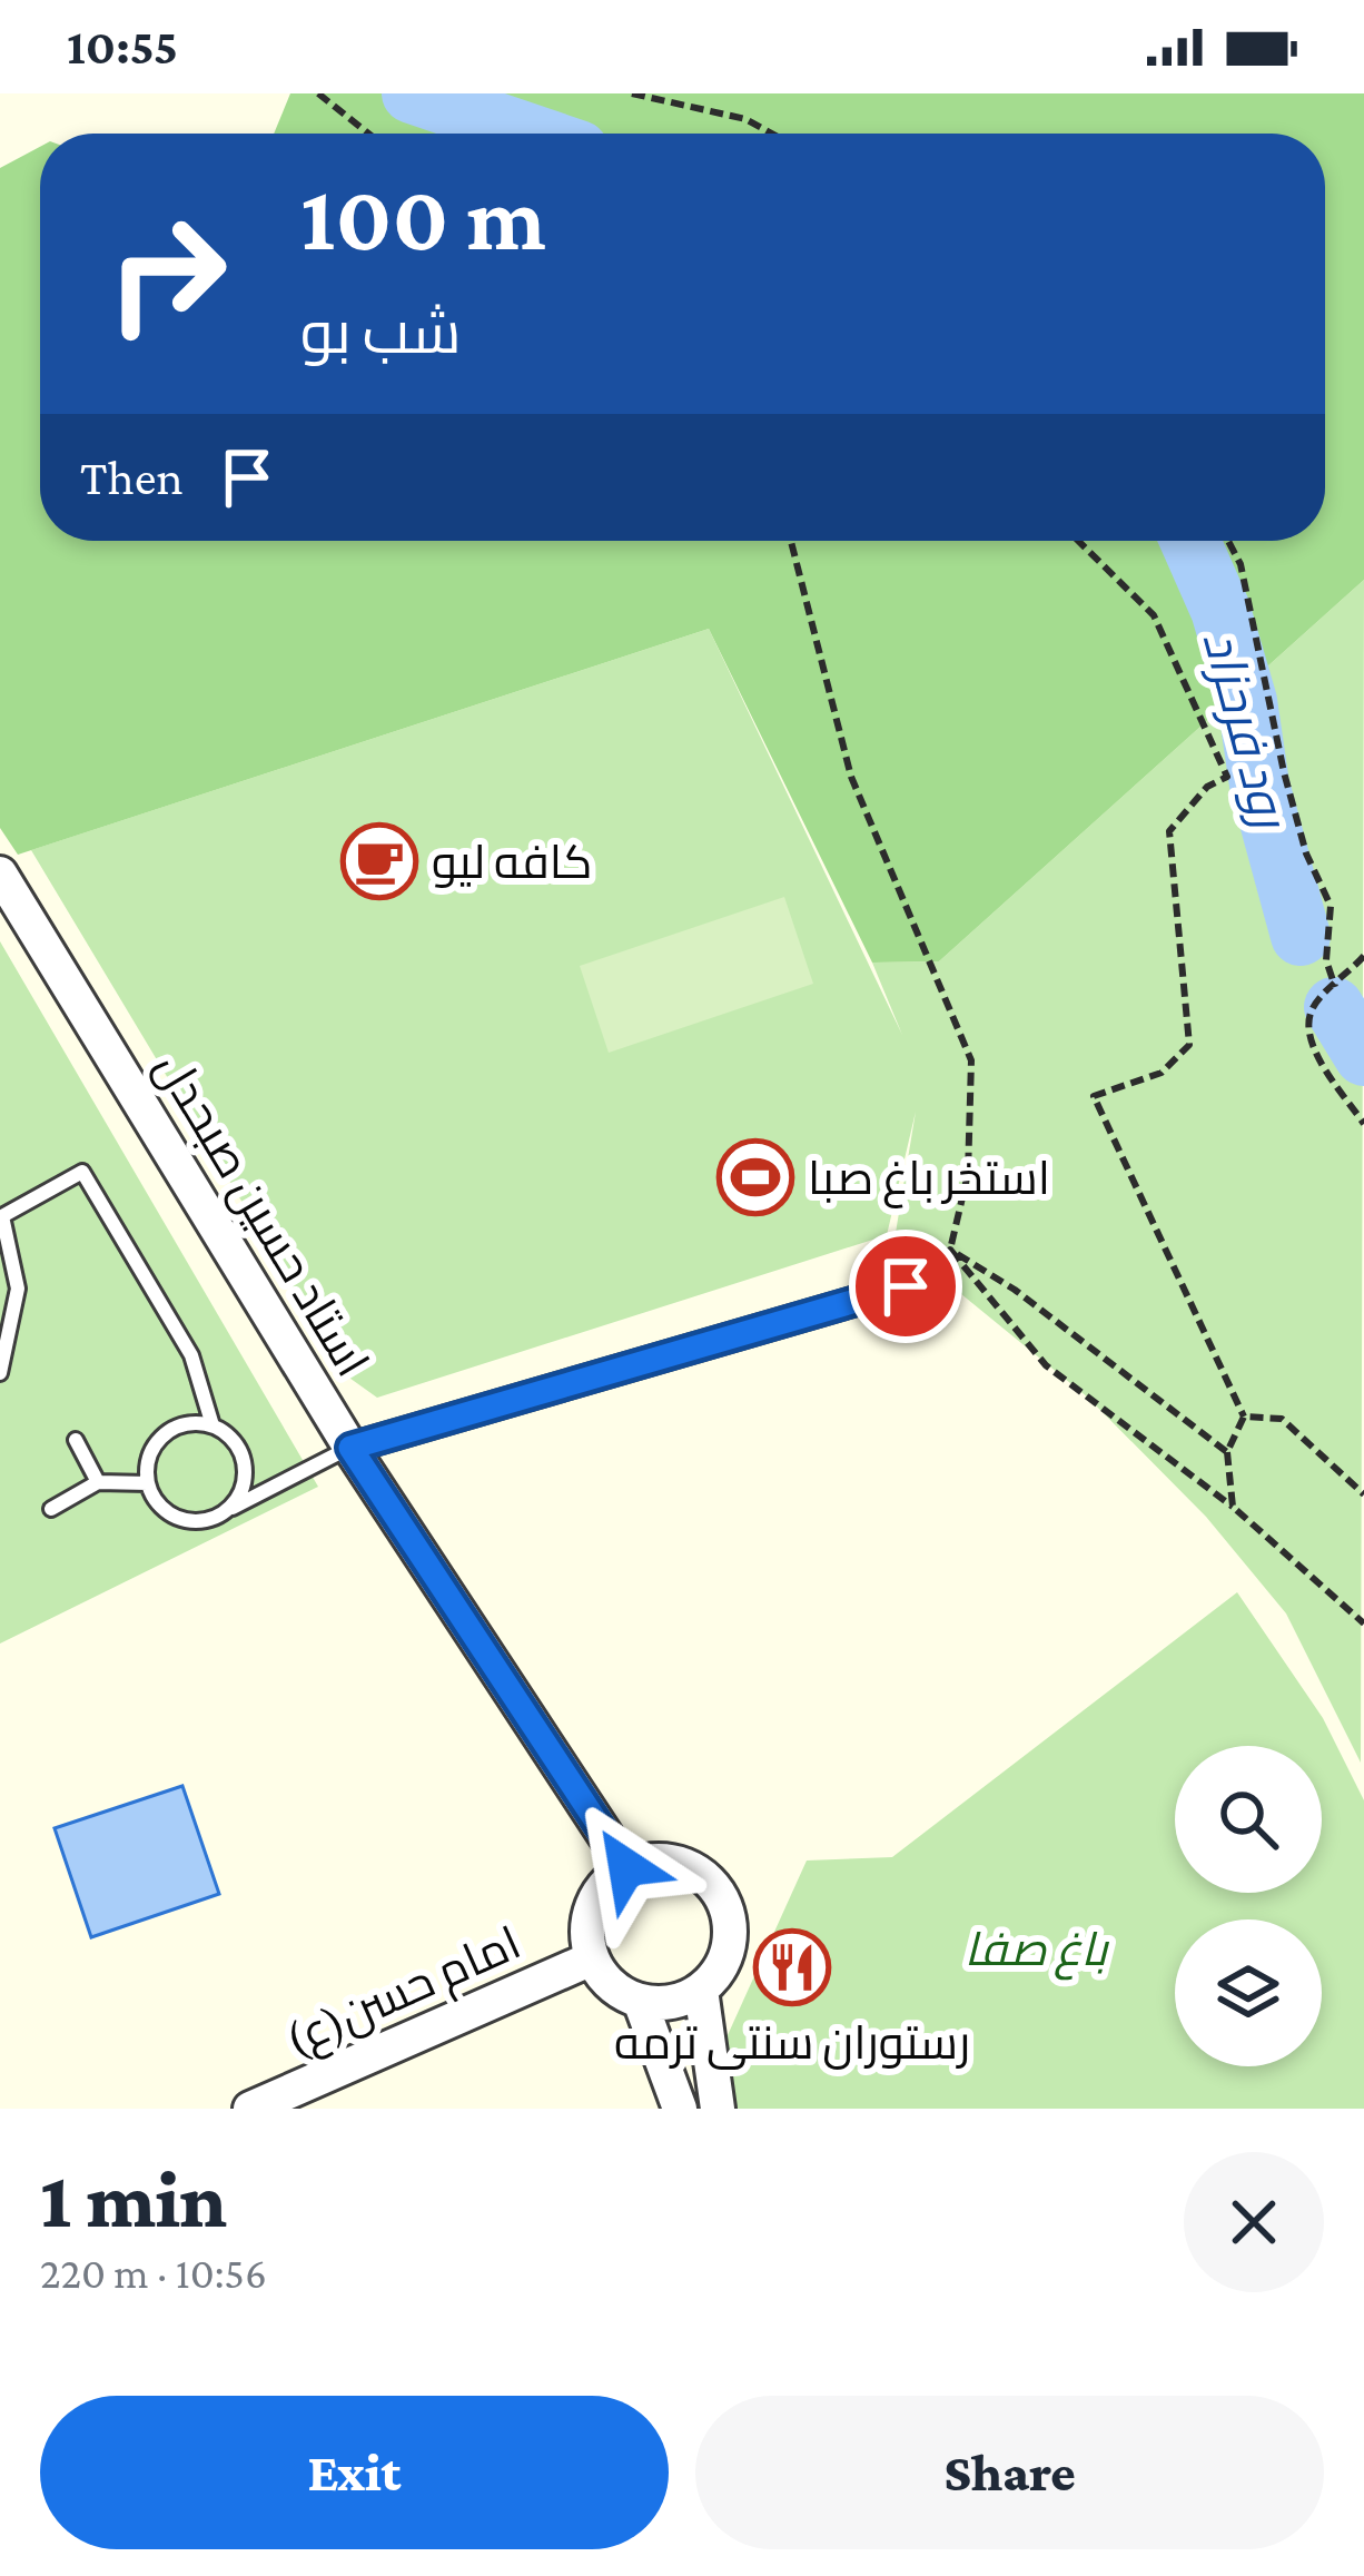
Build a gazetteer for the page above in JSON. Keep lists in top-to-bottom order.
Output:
{
  "streets": {
    "street": ["استاد حسین صبحدل", "امام حسن(ع)"]
  },
  "crossings": [
    ["استاد حسین صبحدل", "امام حسن(ع)"]
  ],
  "water": ["رود فرحزاد"],
  "parks": ["باغ صفا"],
  "places": {
    "cafe": ["کافه لیو"],
    "sports": ["استخر باغ صبا"],
    "restaurant": ["رستوران سنتی ترمه"]
  },
  "page": {
    "status": "10:55",
    "turn": ["100 m", "شب بو"],
    "then": "Then",
    "heading": ["1 min", "220 m · 10:56"],
    "buttons": ["Exit", "Share"]
  }
}
